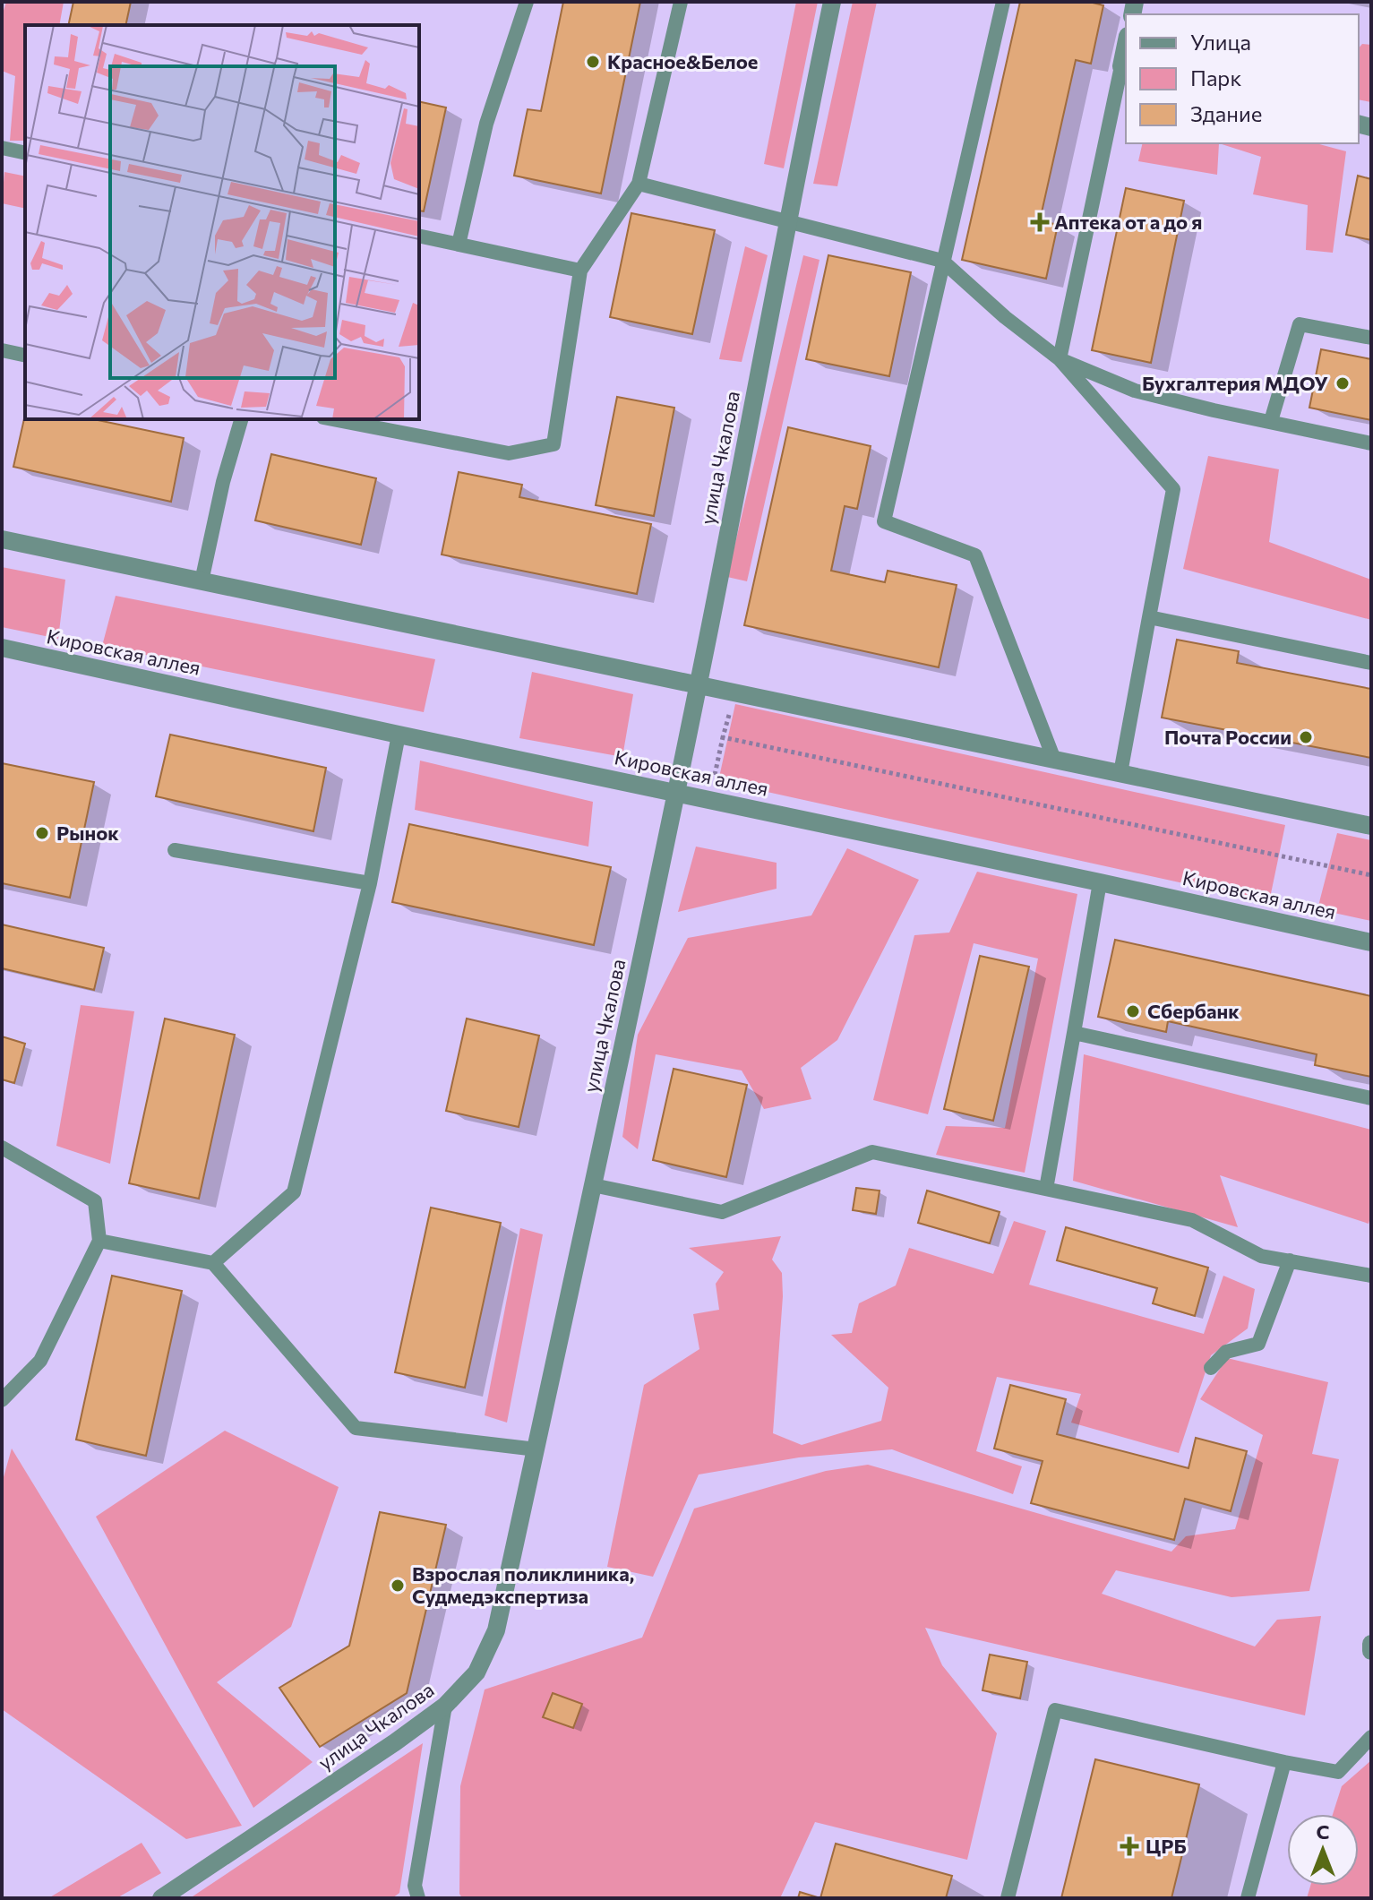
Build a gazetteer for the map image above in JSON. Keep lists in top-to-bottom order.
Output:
{
  "streets": {
    "street": ["улица Чкалова", "Кировская аллея"]
  },
  "crossings": [
    ["улица Чкалова", "Кировская аллея"]
  ],
  "places": {
    "other": [
      "Красное&Белое",
      "Бухгалтерия МДОУ",
      "Почта России",
      "Рынок",
      "Сбербанк",
      "Взрослая поликлиника, Судмедэкспертиза"
    ],
    "health": ["Аптека от а до я", "ЦРБ"]
  },
  "legend": ["Улица", "Парк", "Здание"],
  "north": "top"
}
